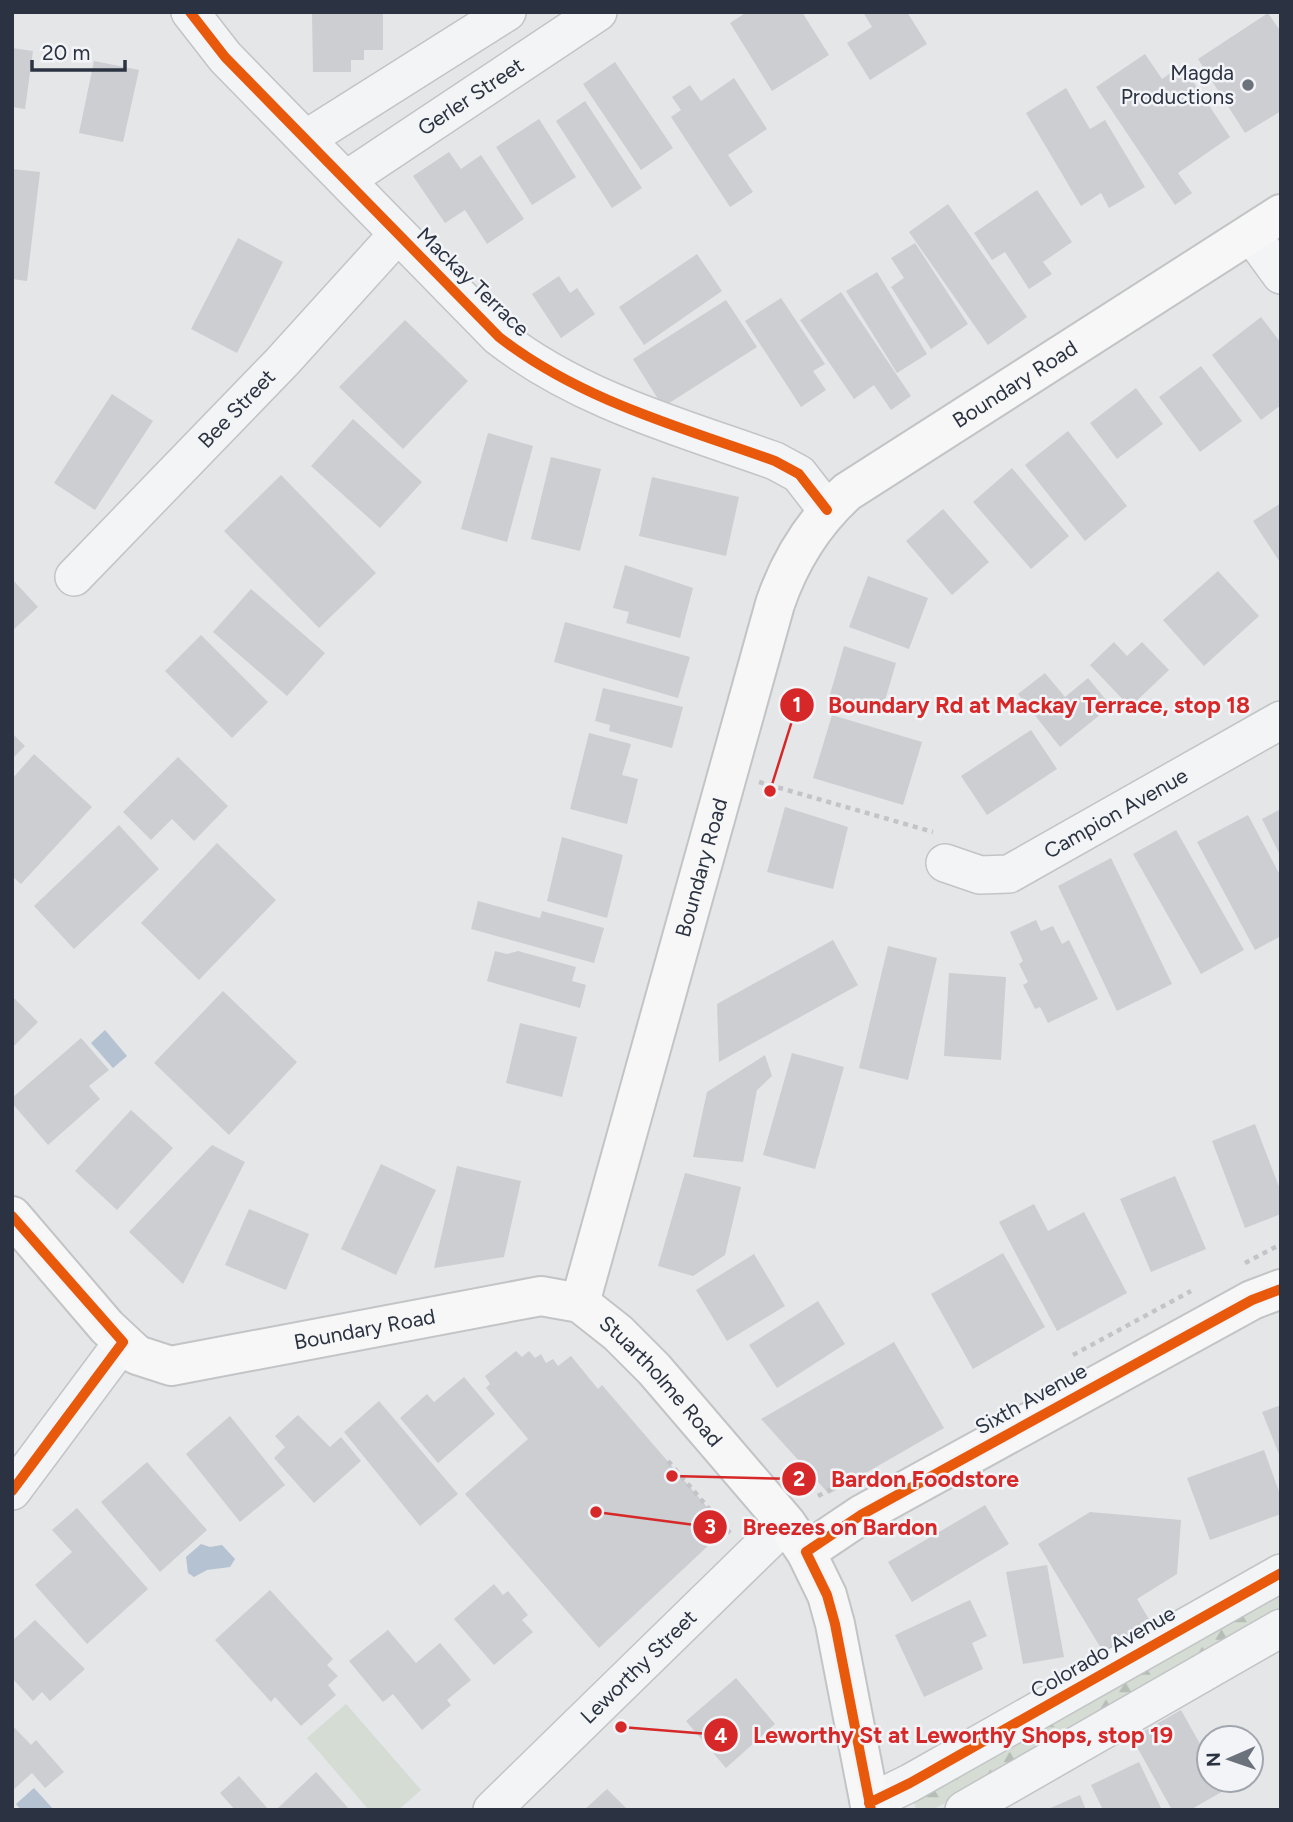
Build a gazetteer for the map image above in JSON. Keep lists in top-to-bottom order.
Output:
{
  "streets": {
    "main road": ["Boundary Road", "Stuartholme Road", "Sixth Avenue"],
    "street": [
      "Gerler Street",
      "Mackay Terrace",
      "Bee Street",
      "Campion Avenue",
      "Colorado Avenue",
      "Leworthy Street"
    ]
  },
  "crossings": [
    ["Gerler Street", "Mackay Terrace"],
    ["Mackay Terrace", "Boundary Road"],
    ["Mackay Terrace", "Bee Street"],
    ["Boundary Road", "Stuartholme Road"],
    ["Stuartholme Road", "Sixth Avenue"],
    ["Stuartholme Road", "Colorado Avenue"],
    ["Stuartholme Road", "Leworthy Street"],
    ["Sixth Avenue", "Leworthy Street"]
  ],
  "places": [
    "Magda Productions",
    "Boundary Rd at Mackay Terrace, stop 18",
    "Bardon Foodstore",
    "Breezes on Bardon",
    "Leworthy St at Leworthy Shops, stop 19"
  ],
  "scale_bar": "20 m",
  "north": "left"
}
